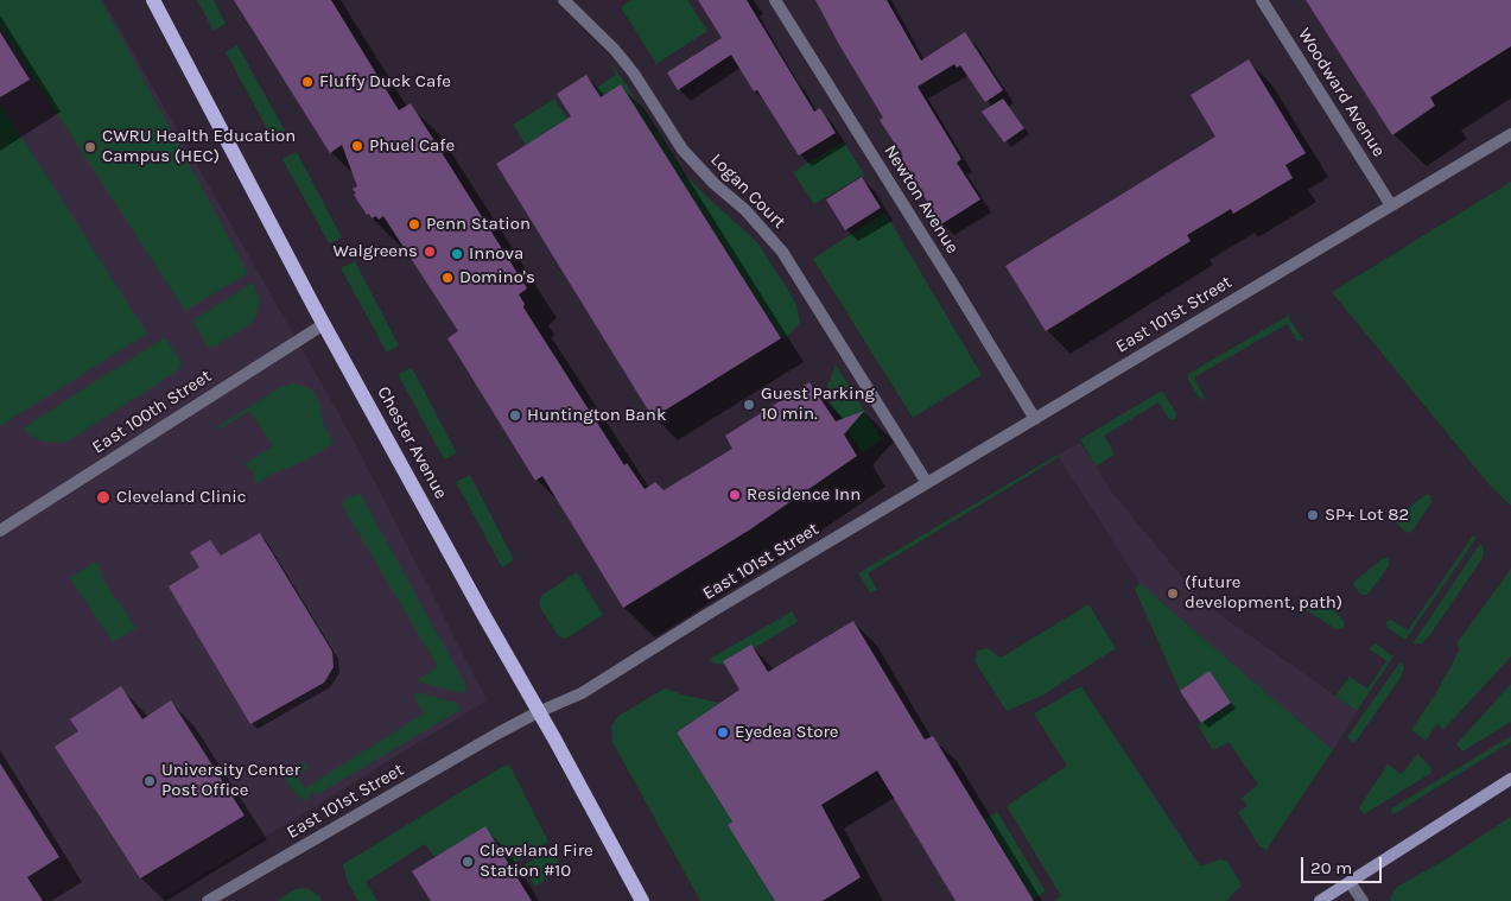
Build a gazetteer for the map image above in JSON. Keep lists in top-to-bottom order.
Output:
{
  "streets": {
    "main road": ["Chester Avenue"],
    "street": [
      "Woodward Avenue",
      "Logan Court",
      "Newton Avenue",
      "East 101st Street",
      "East 100th Street"
    ]
  },
  "crossings": [
    ["Woodward Avenue", "East 101st Street"],
    ["Logan Court", "East 101st Street"],
    ["Newton Avenue", "East 101st Street"],
    ["East 101st Street", "Chester Avenue"],
    ["East 100th Street", "Chester Avenue"]
  ],
  "places": [
    "Fluffy Duck Cafe",
    "Phuel Cafe",
    "CWRU Health Education Campus (HEC)",
    "Penn Station",
    "Walgreens",
    "Innova",
    "Domino's",
    "Guest Parking 10 min.",
    "Huntington Bank",
    "Residence Inn",
    "Cleveland Clinic",
    "SP+ Lot 82",
    "(future development, path)",
    "Eyedea Store",
    "University Center Post Office",
    "Cleveland Fire Station #10"
  ],
  "scale_bar": "20 m"
}
